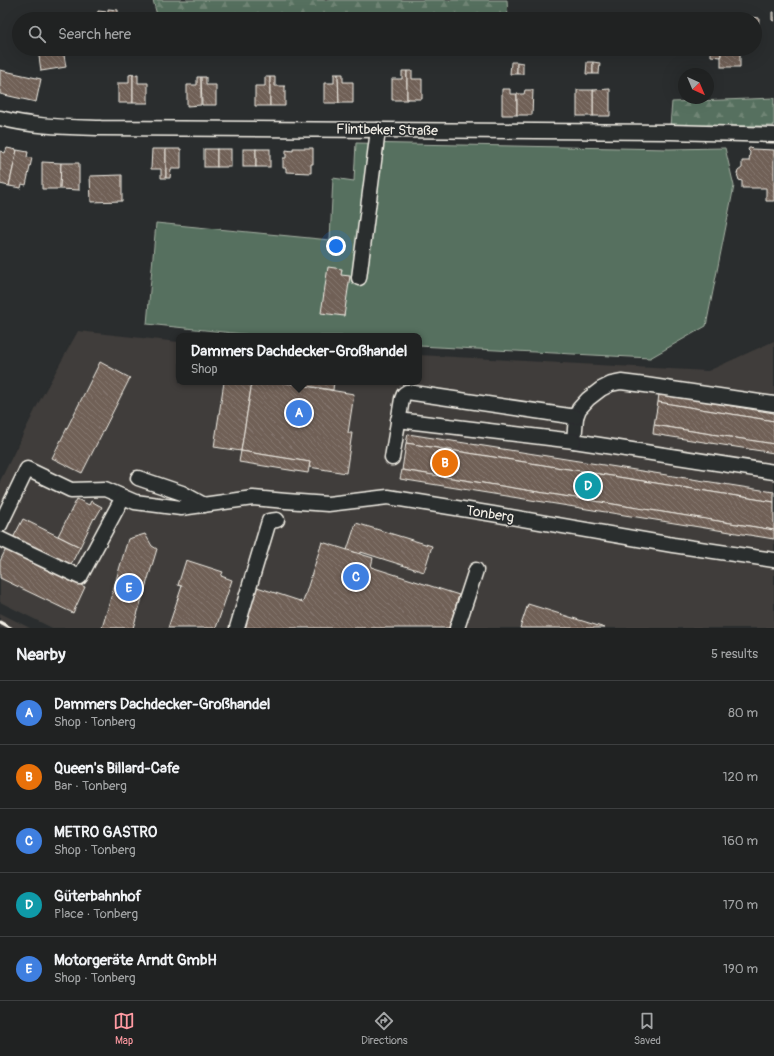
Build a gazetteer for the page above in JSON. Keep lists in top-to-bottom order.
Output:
{
  "streets": {
    "street": ["Flintbeker Straße", "Tonberg"]
  },
  "north": "bottom right",
  "page": {
    "search": "Search here",
    "popup": ["Dammers Dachdecker-Großhandel", "Shop"],
    "pins": [
      "A",
      "B",
      "D",
      "C",
      "E"
    ],
    "heading": ["Nearby", "5 results"],
    "list": [
      {
        "mark": "A",
        "name": "Dammers Dachdecker-Großhandel",
        "note": "Shop · Tonberg",
        "value": "80 m"
      },
      {
        "mark": "B",
        "name": "Queen's Billard-Cafe",
        "note": "Bar · Tonberg",
        "value": "120 m"
      },
      {
        "mark": "C",
        "name": "METRO GASTRO",
        "note": "Shop · Tonberg",
        "value": "160 m"
      },
      {
        "mark": "D",
        "name": "Güterbahnhof",
        "note": "Place · Tonberg",
        "value": "170 m"
      },
      {
        "mark": "E",
        "name": "Motorgeräte Arndt GmbH",
        "note": "Shop · Tonberg",
        "value": "190 m"
      }
    ],
    "nav": ["Map", "Directions", "Saved"]
  }
}
